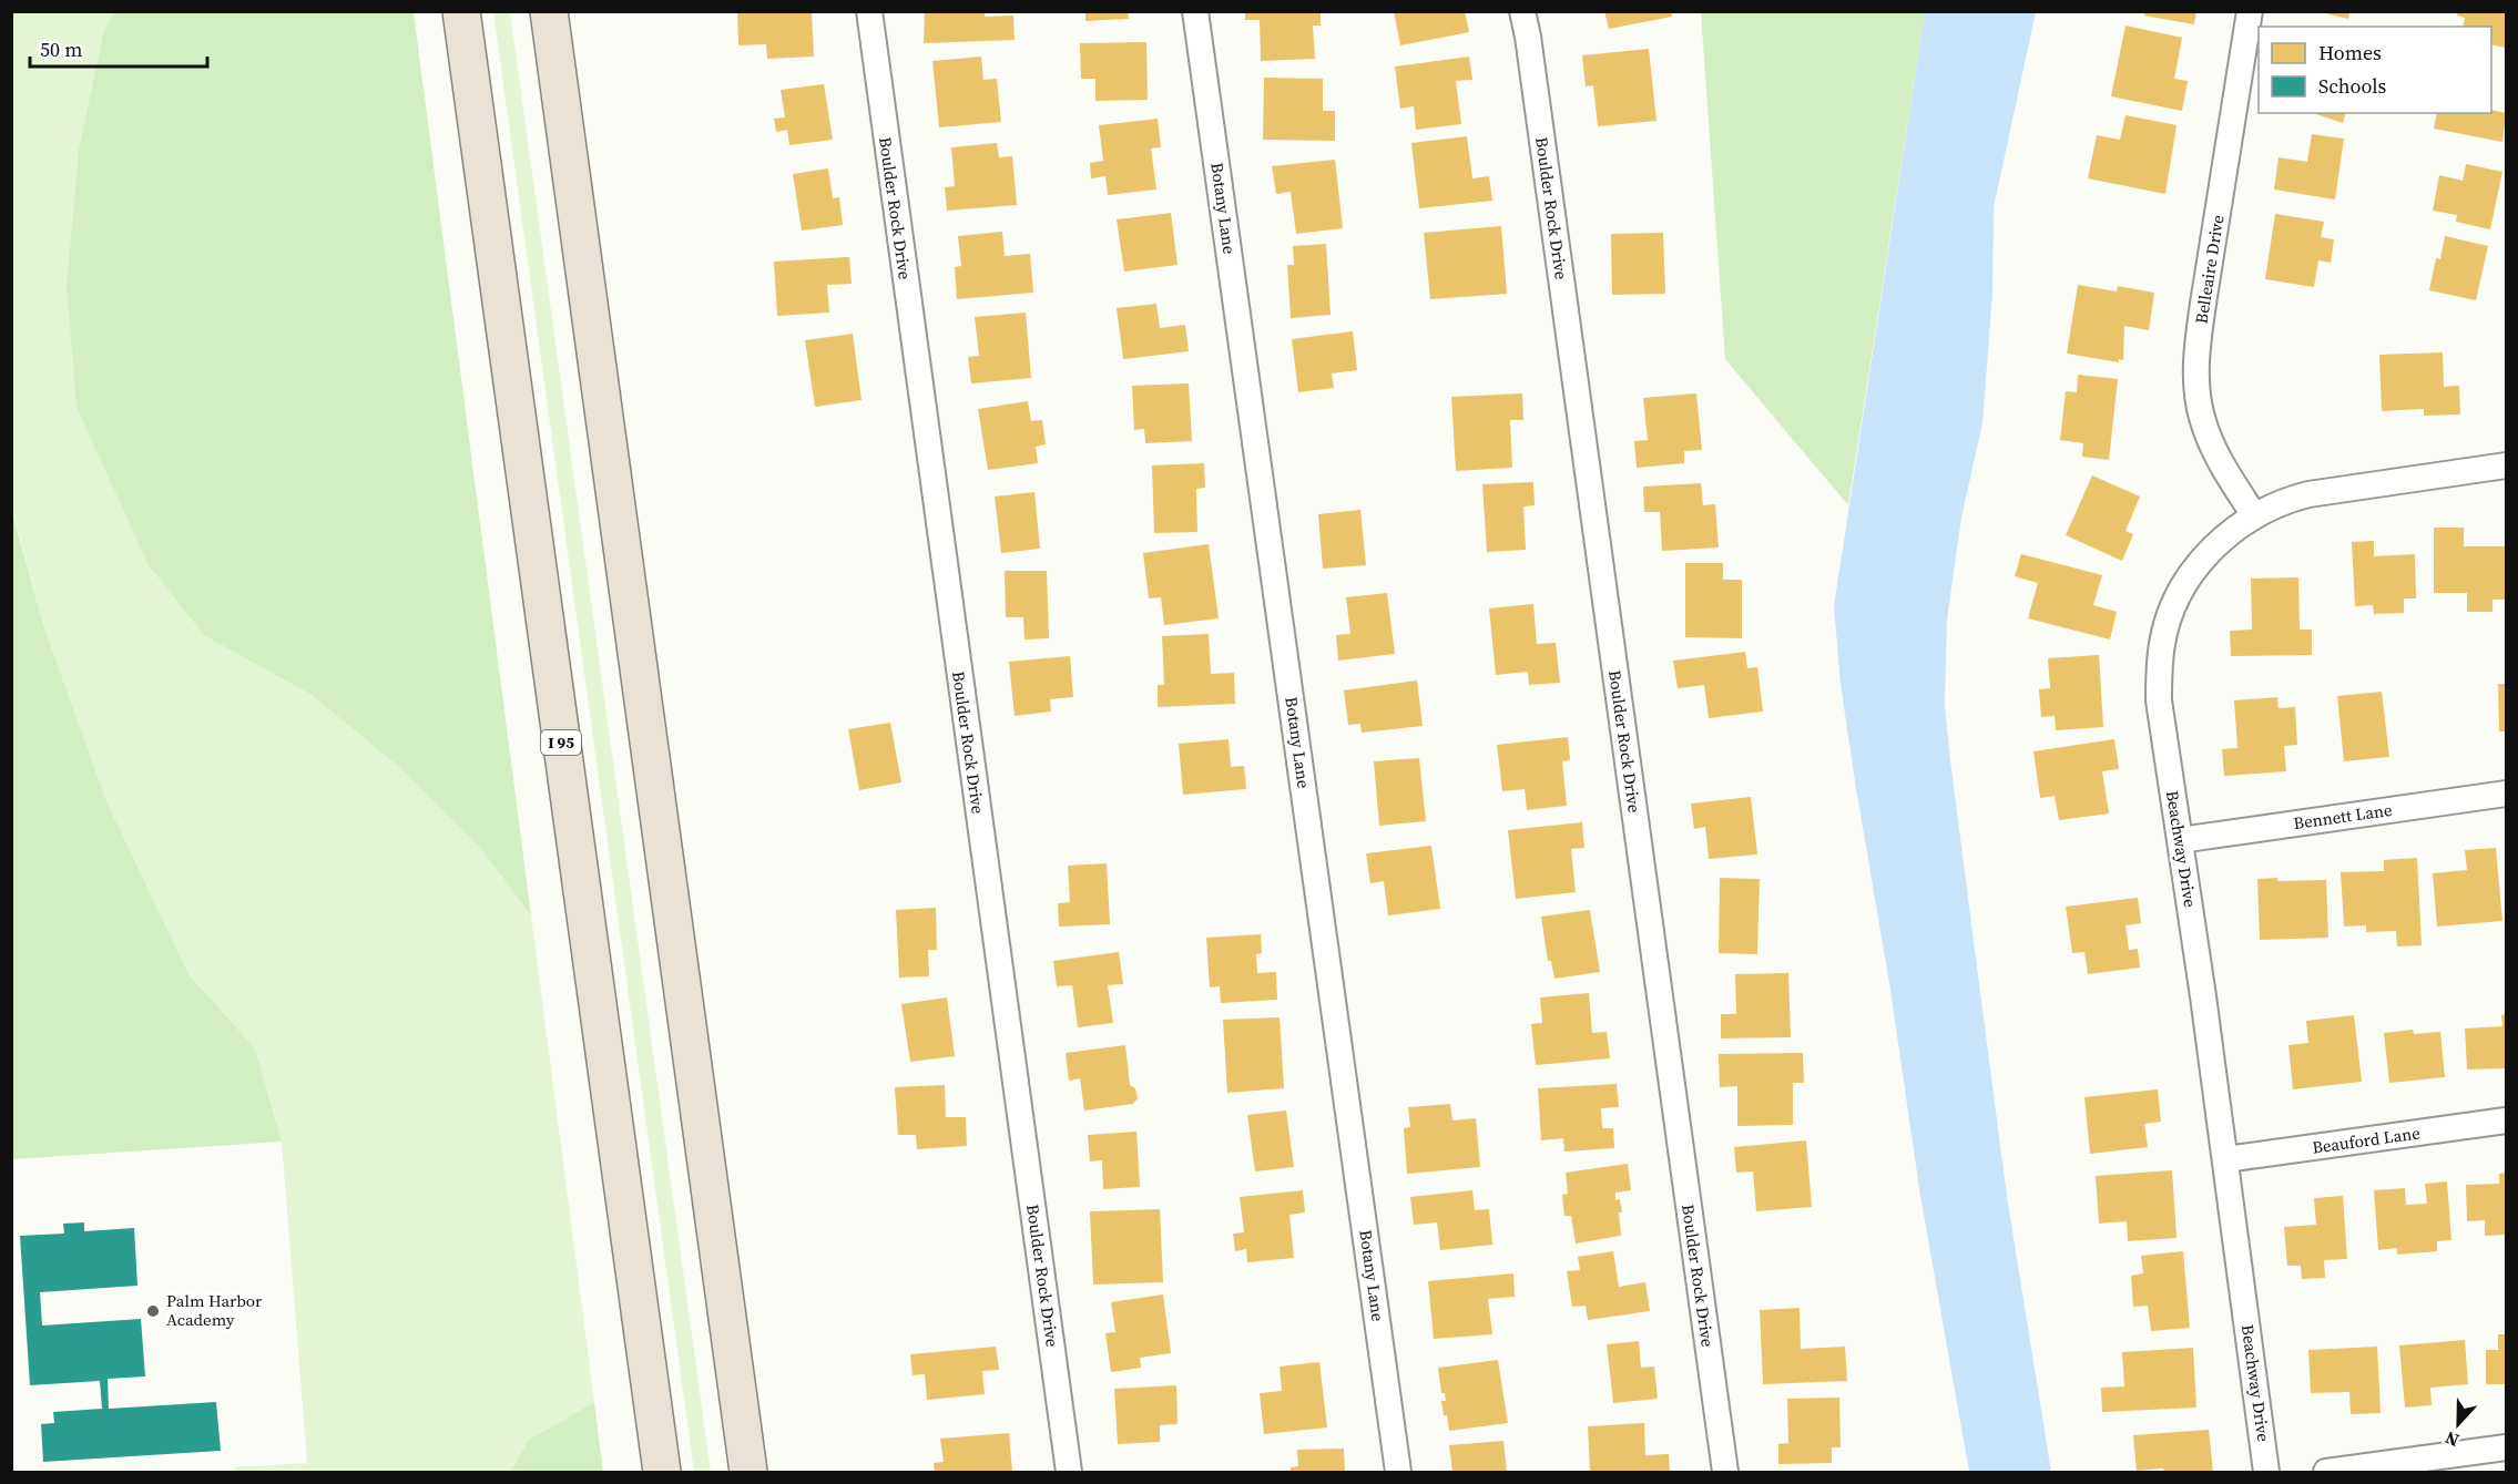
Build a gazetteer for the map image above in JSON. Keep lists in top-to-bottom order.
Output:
{
  "streets": {
    "highway": ["I 95"],
    "street": [
      "Boulder Rock Drive",
      "Botany Lane",
      "Belleaire Drive",
      "Bennett Lane",
      "Beachway Drive",
      "Beauford Lane"
    ]
  },
  "crossings": [
    ["Belleaire Drive", "Beachway Drive"],
    ["Bennett Lane", "Beachway Drive"],
    ["Beachway Drive", "Beauford Lane"]
  ],
  "places": ["Palm Harbor Academy"],
  "legend": ["Homes", "Schools"],
  "scale_bar": "50 m",
  "north": "bottom"
}
